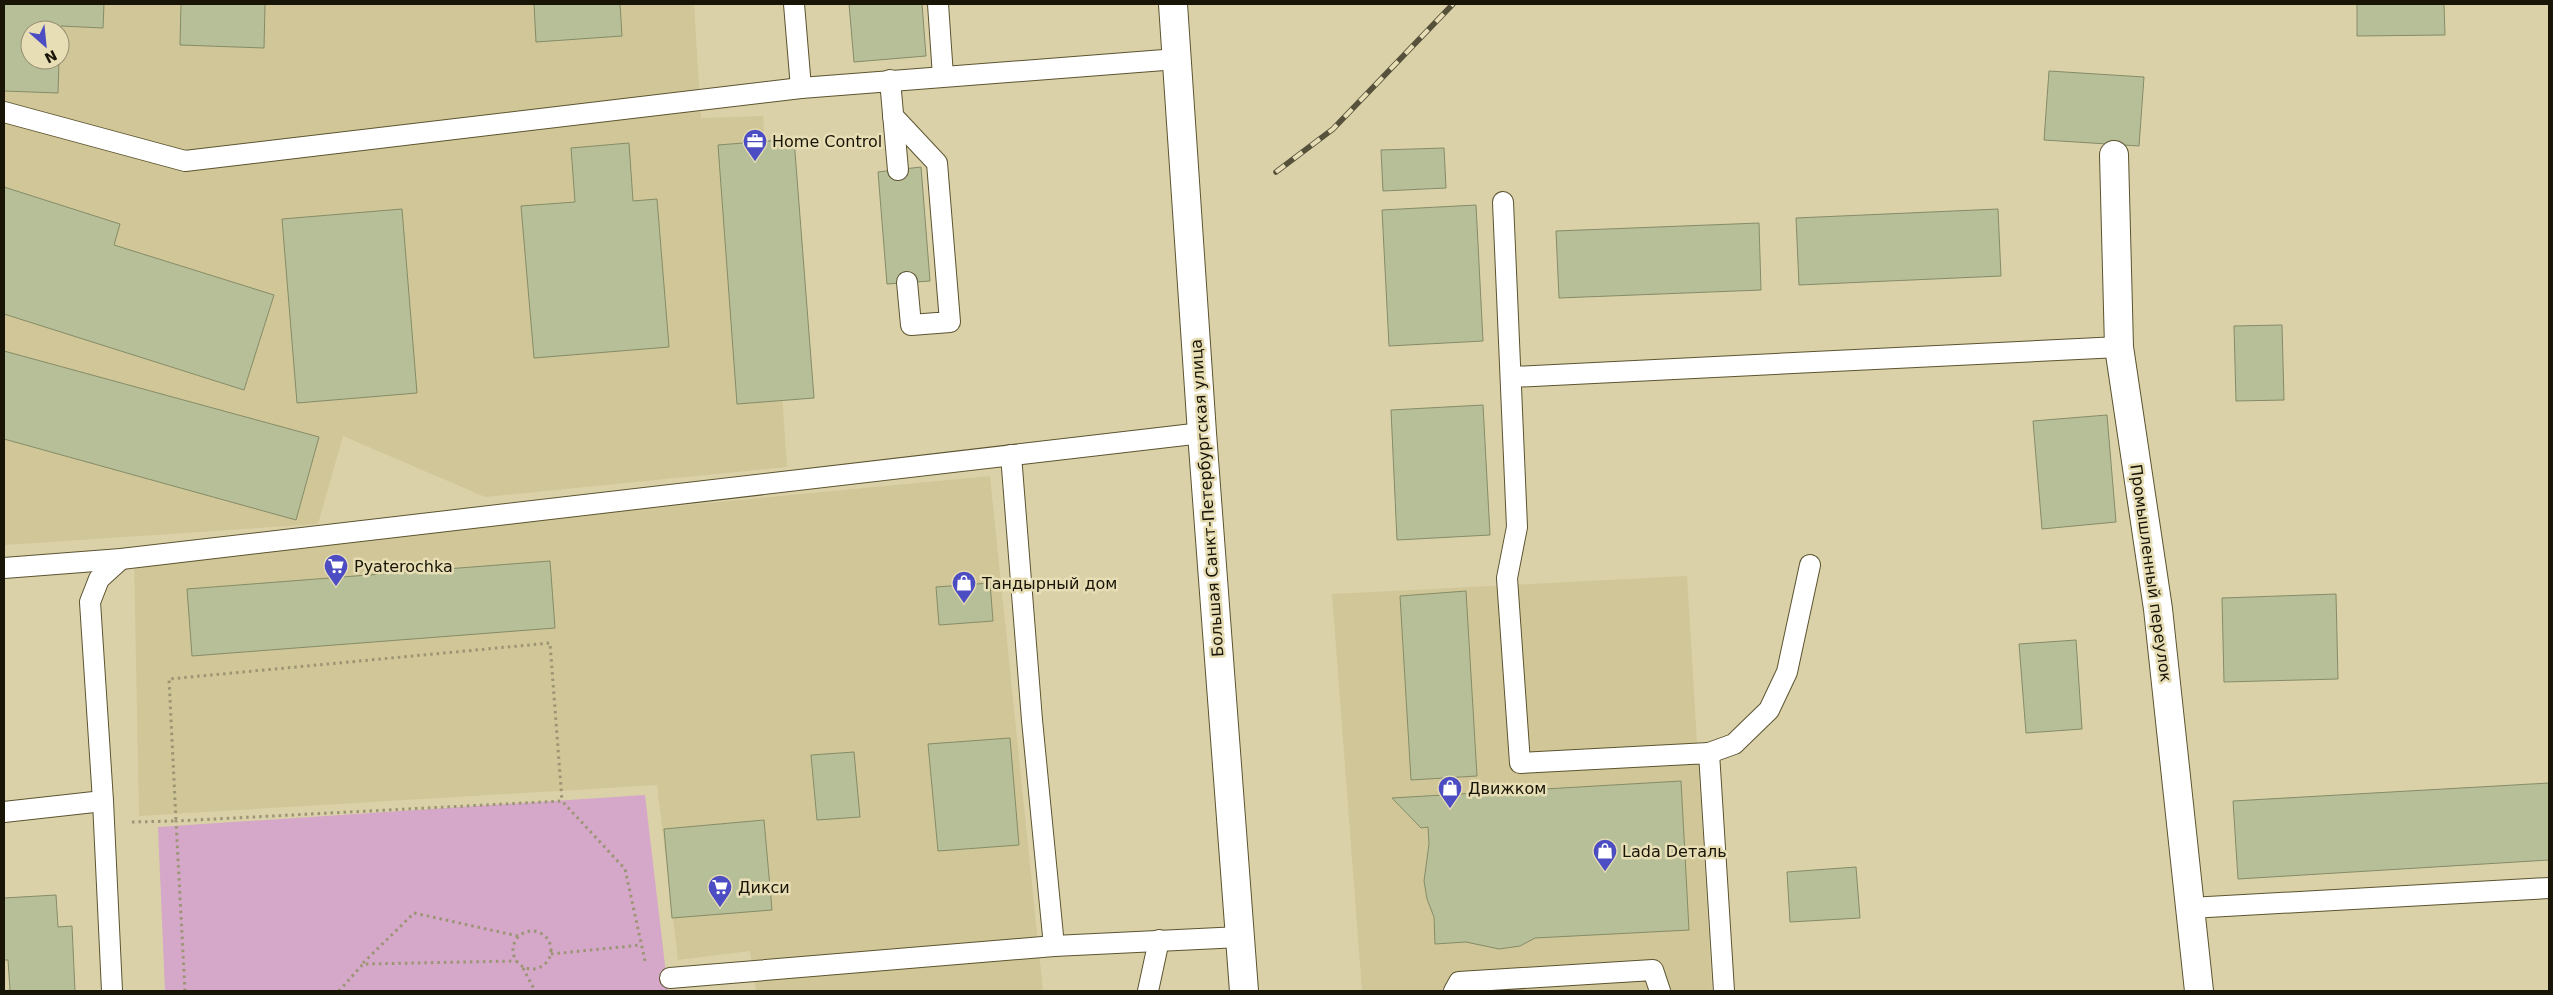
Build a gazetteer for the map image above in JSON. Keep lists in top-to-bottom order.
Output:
{
  "streets": {
    "main road": ["Большая Санкт-Петербургская улица", "Промышленный переулок"]
  },
  "places": {
    "office": ["Home Control"],
    "supermarket": ["Pyaterochka", "Дикси"],
    "shop": ["Тандырный дом", "Движком", "Lada Dеталь"]
  },
  "north": "bottom right"
}
